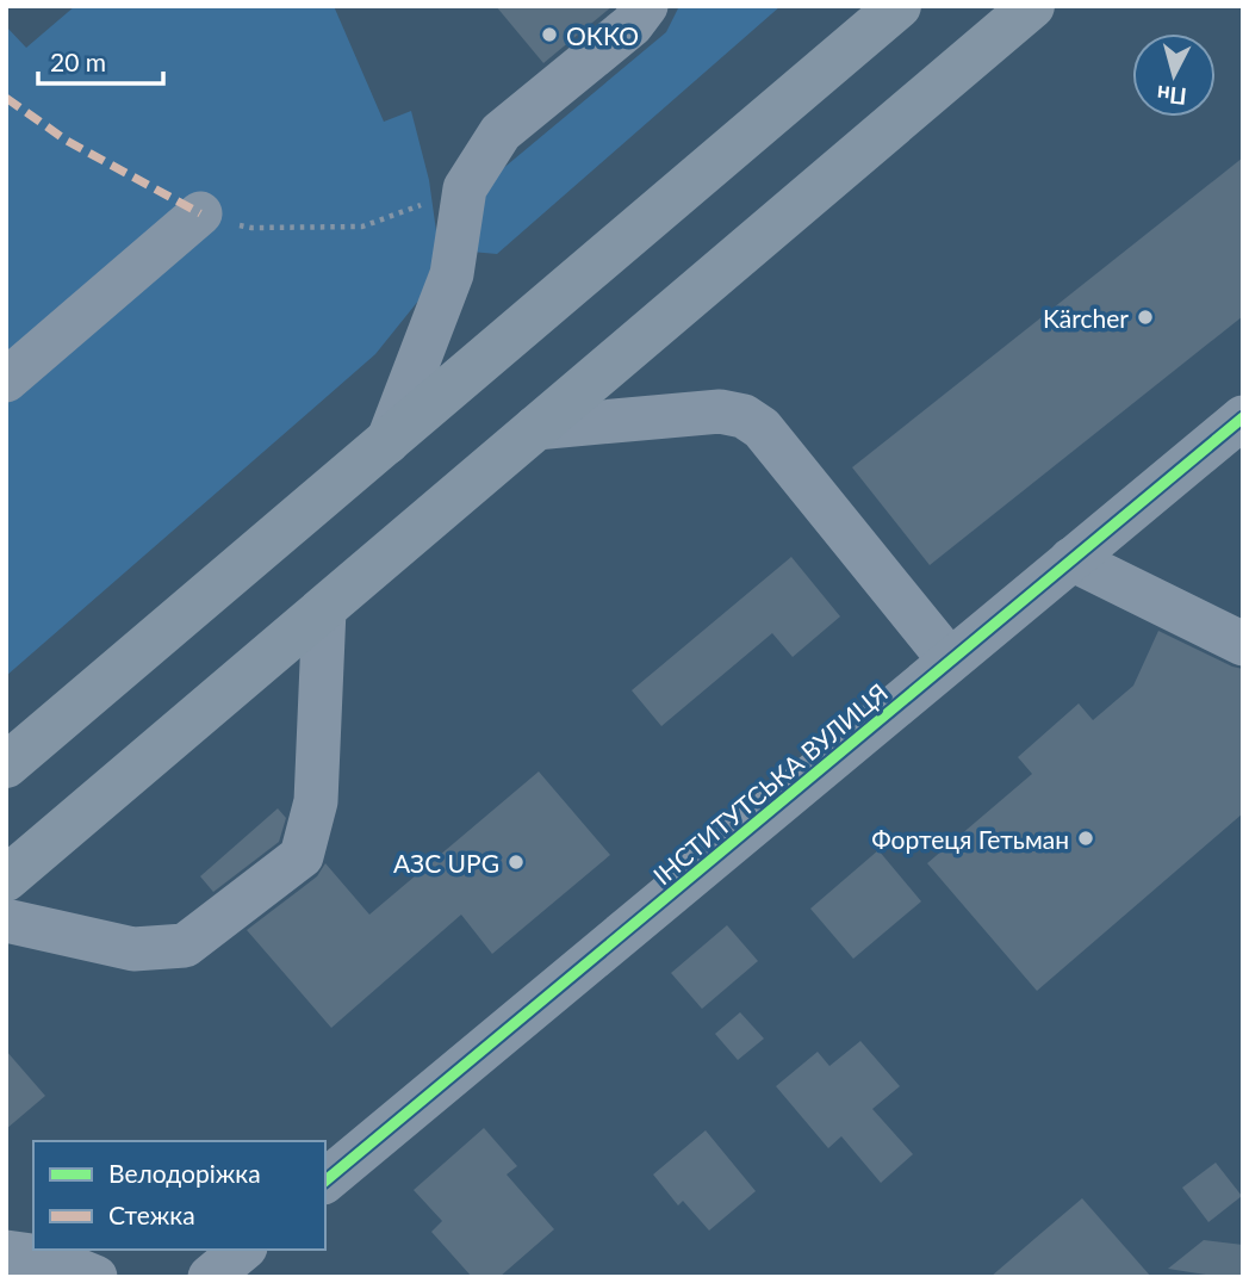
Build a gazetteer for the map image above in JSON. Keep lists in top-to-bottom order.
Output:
{
  "streets": {
    "street": ["ІНСТИТУТСЬКА ВУЛИЦЯ"]
  },
  "places": [
    "ОККО",
    "Kärcher",
    "Фортеця Гетьман",
    "АЗС UPG"
  ],
  "legend": ["Велодоріжка", "Стежка"],
  "scale_bar": "20 m",
  "north": "bottom"
}
